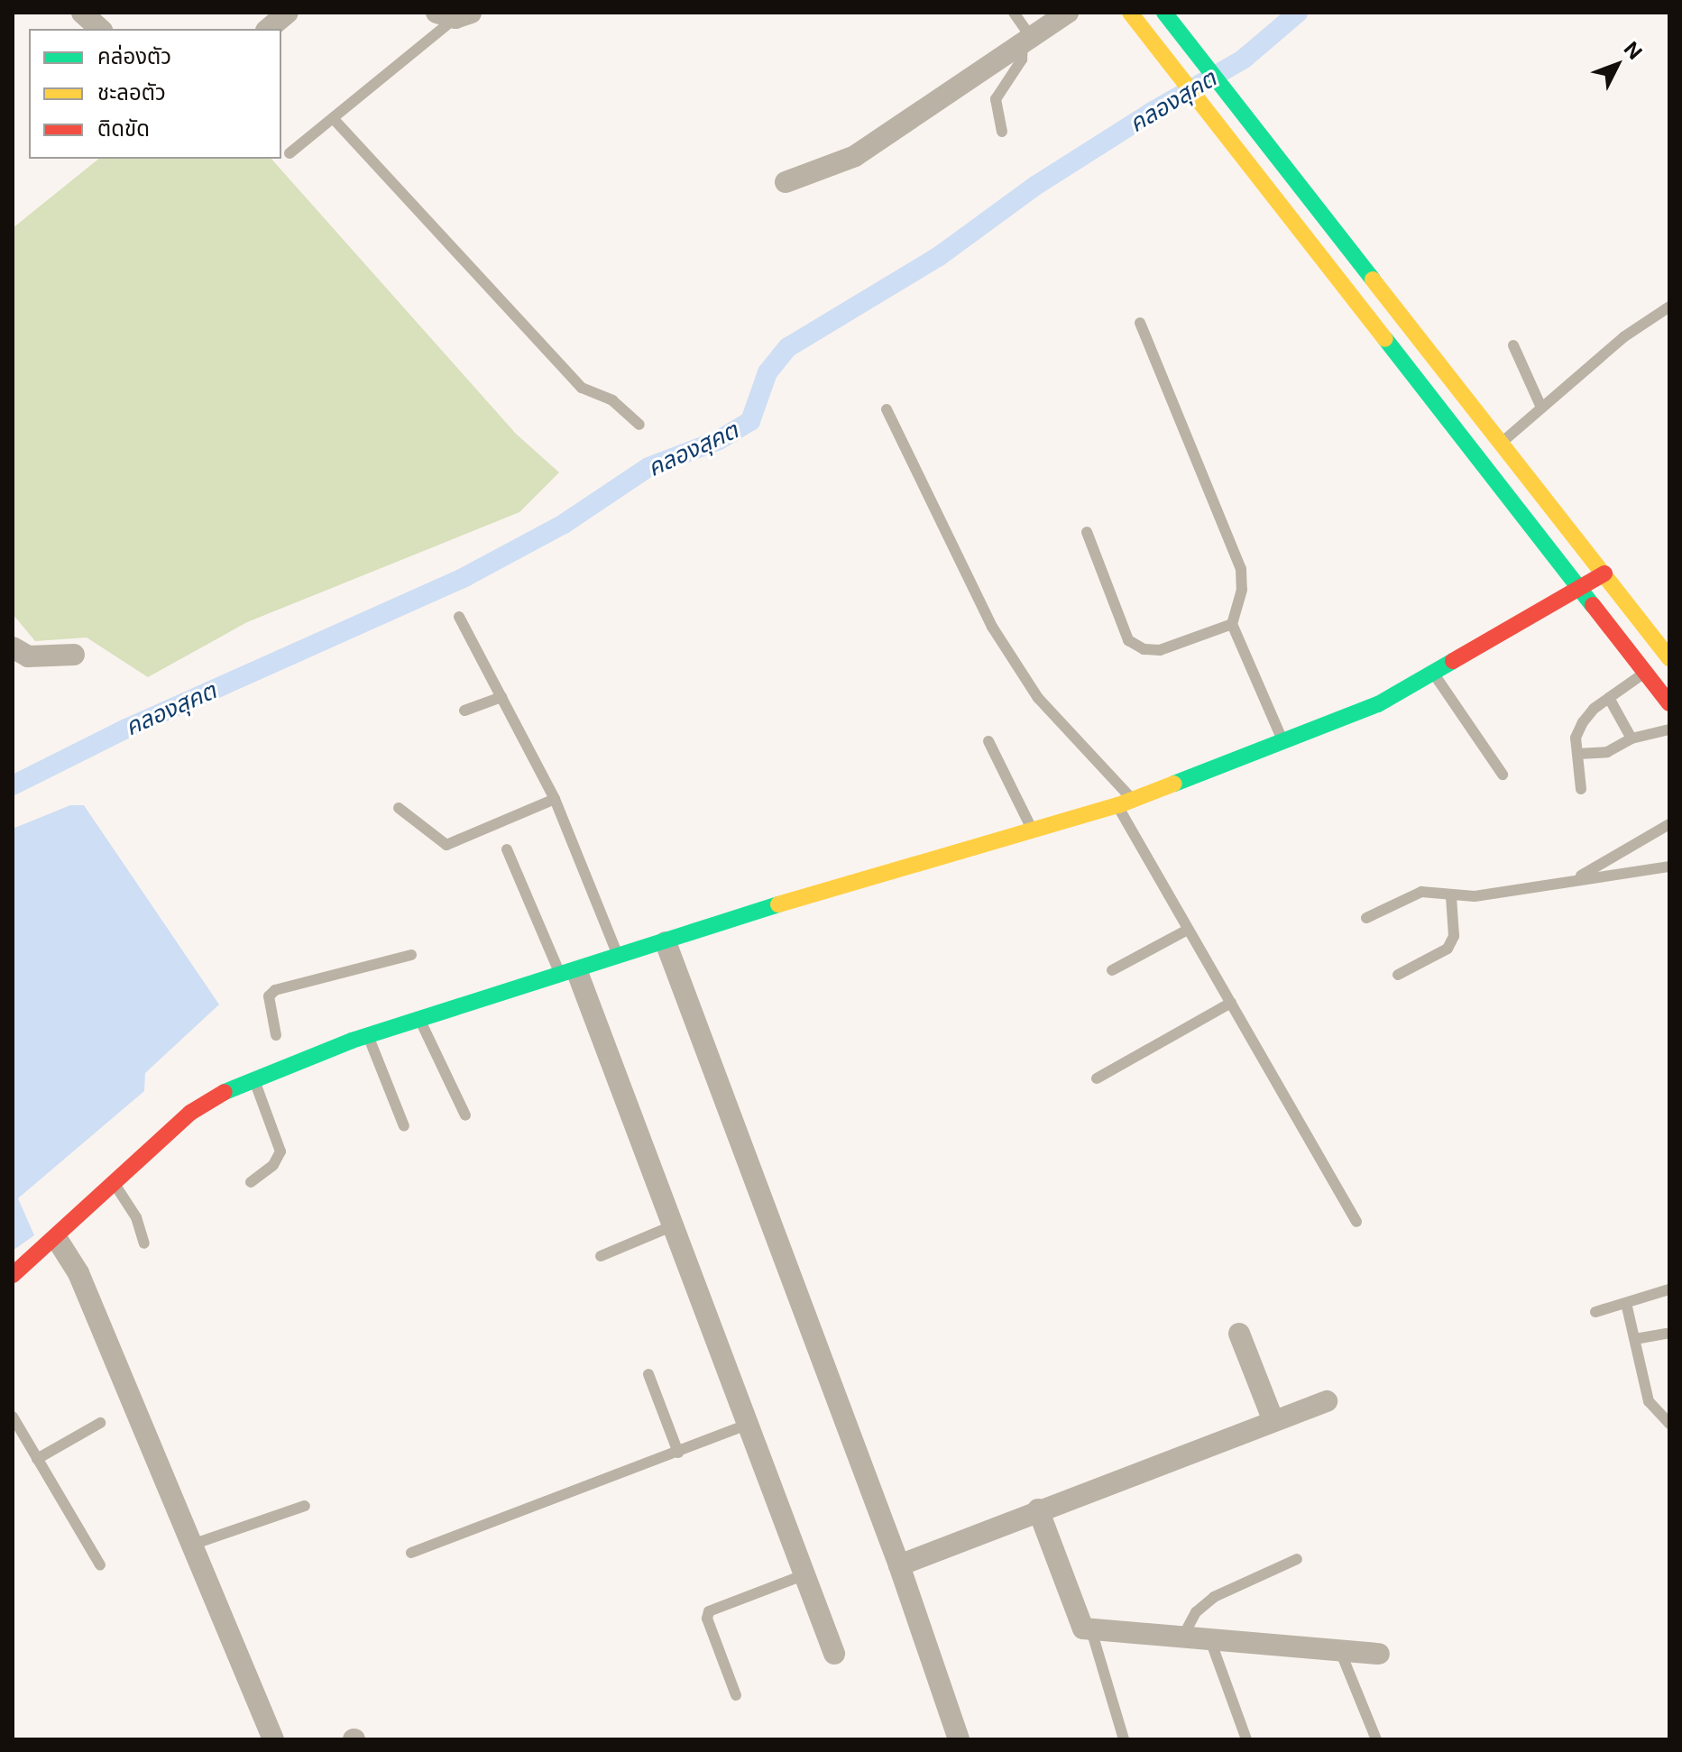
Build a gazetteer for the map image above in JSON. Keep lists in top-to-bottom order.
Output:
{
  "water": ["คลองสุคต"],
  "legend": ["คล่องตัว", "ชะลอตัว", "ติดขัด"],
  "north": "top right"
}
